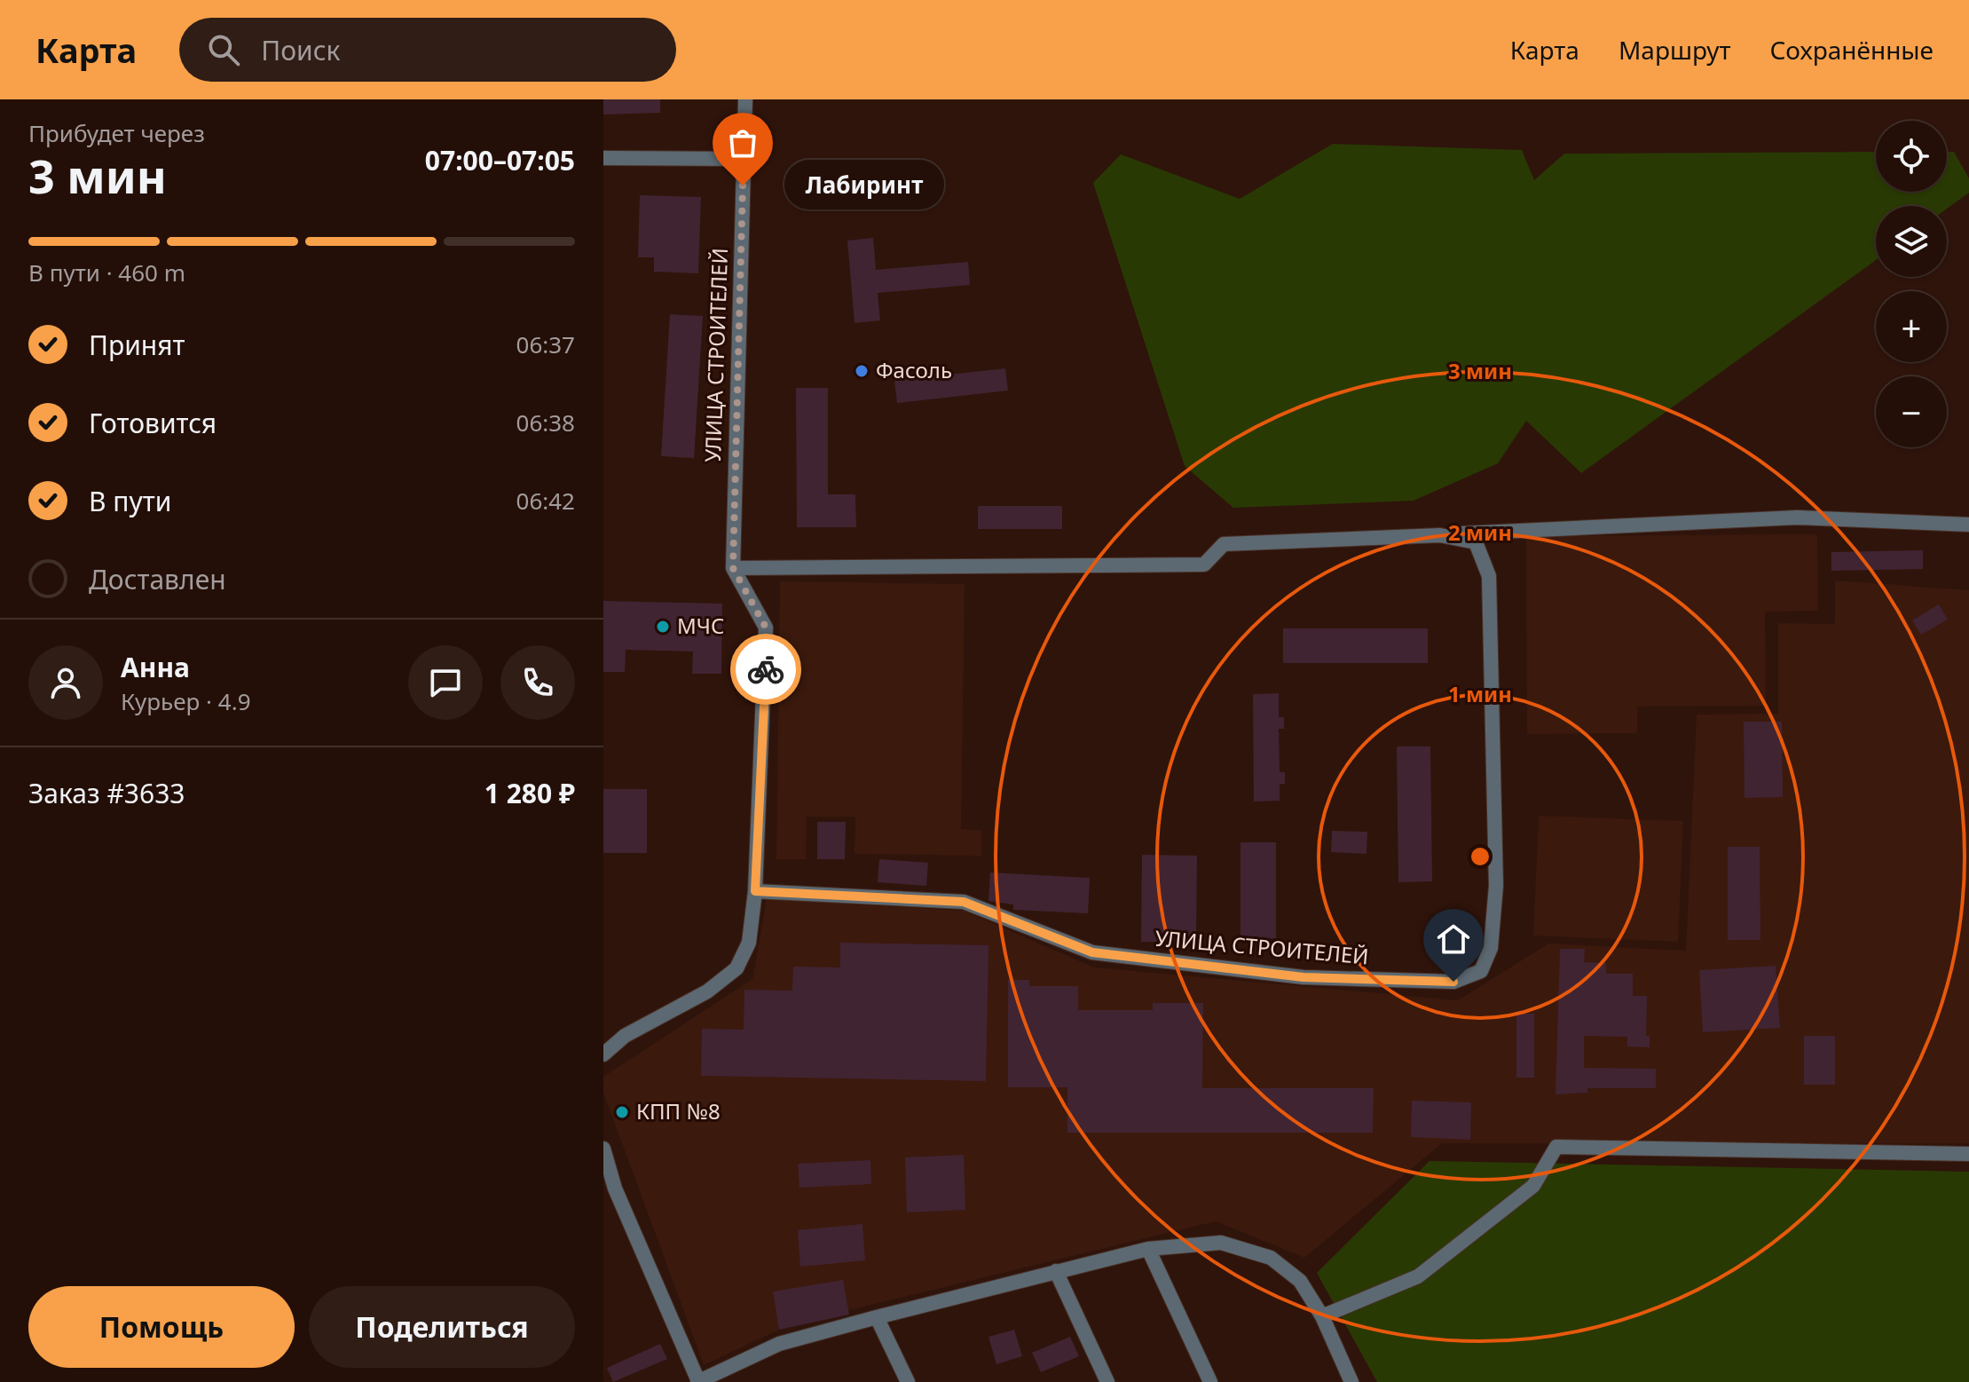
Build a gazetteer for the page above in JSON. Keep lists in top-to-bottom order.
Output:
{
  "streets": {
    "street": ["УЛИЦА СТРОИТЕЛЕЙ"]
  },
  "places": [
    "Лабиринт",
    "Фасоль",
    "МЧС",
    "КПП №8"
  ],
  "page": {
    "header": "Карта",
    "search": "Поиск",
    "nav": ["Карта", "Маршрут", "Сохранённые"],
    "heading": ["3 мин", "Прибудет через", "07:00–07:05"],
    "panel": [
      "Анна",
      "Курьер · 4.9",
      "Заказ #3633",
      "1 280 ₽"
    ],
    "map_buttons": ["+", "−"],
    "bubble": "Лабиринт",
    "bar": "В пути · 460 m",
    "list": [
      ["Принят", "06:37"],
      ["Готовится", "06:38"],
      ["В пути", "06:42"],
      "Доставлен"
    ],
    "buttons": ["Помощь", "Поделиться"]
  },
  "rings": ["3 мин", "2 мин", "1 мин"]
}
